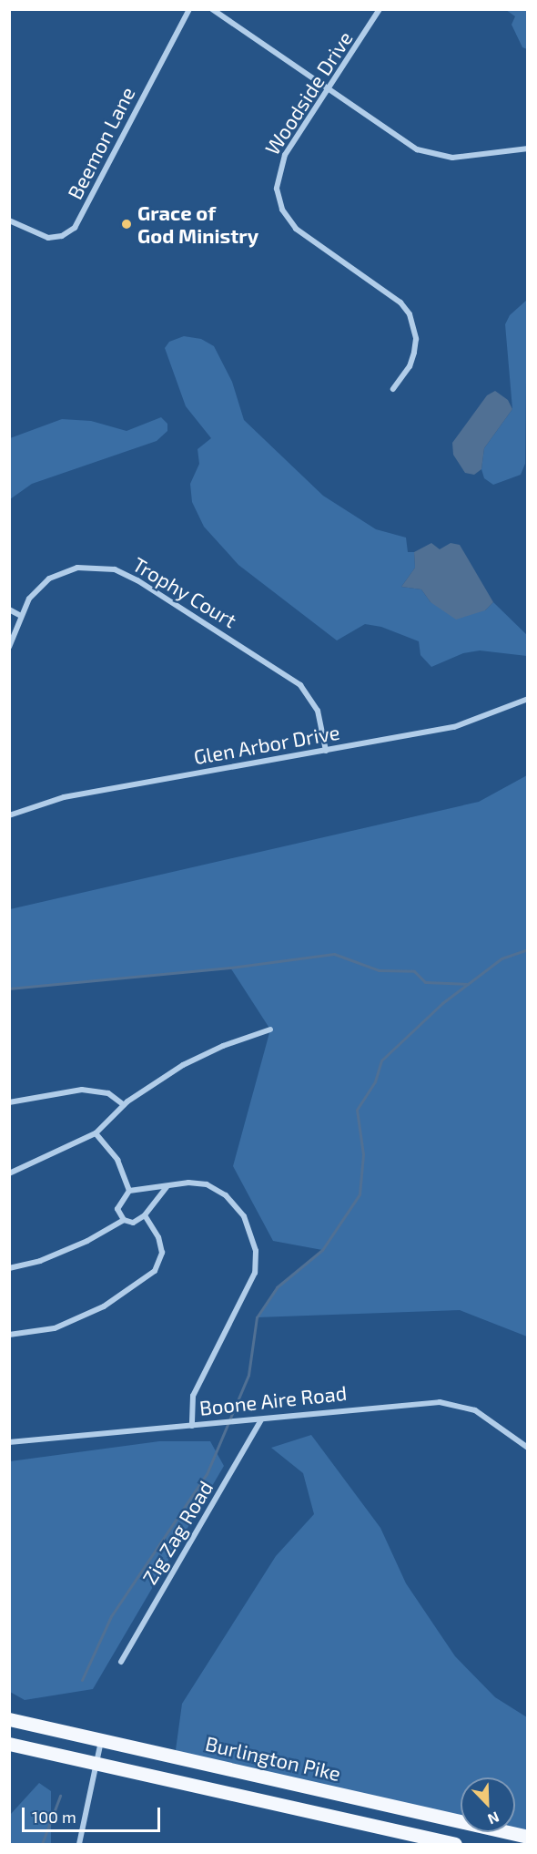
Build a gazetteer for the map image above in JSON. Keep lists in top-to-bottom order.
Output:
{
  "streets": {
    "main road": ["Burlington Pike"],
    "street": [
      "Woodside Drive",
      "Beemon Lane",
      "Trophy Court",
      "Glen Arbor Drive",
      "Boone Aire Road",
      "Zig Zag Road"
    ]
  },
  "crossings": [
    ["Trophy Court", "Glen Arbor Drive"],
    ["Boone Aire Road", "Zig Zag Road"]
  ],
  "places": ["Grace of God Ministry"],
  "scale_bar": "100 m",
  "north": "bottom right"
}
